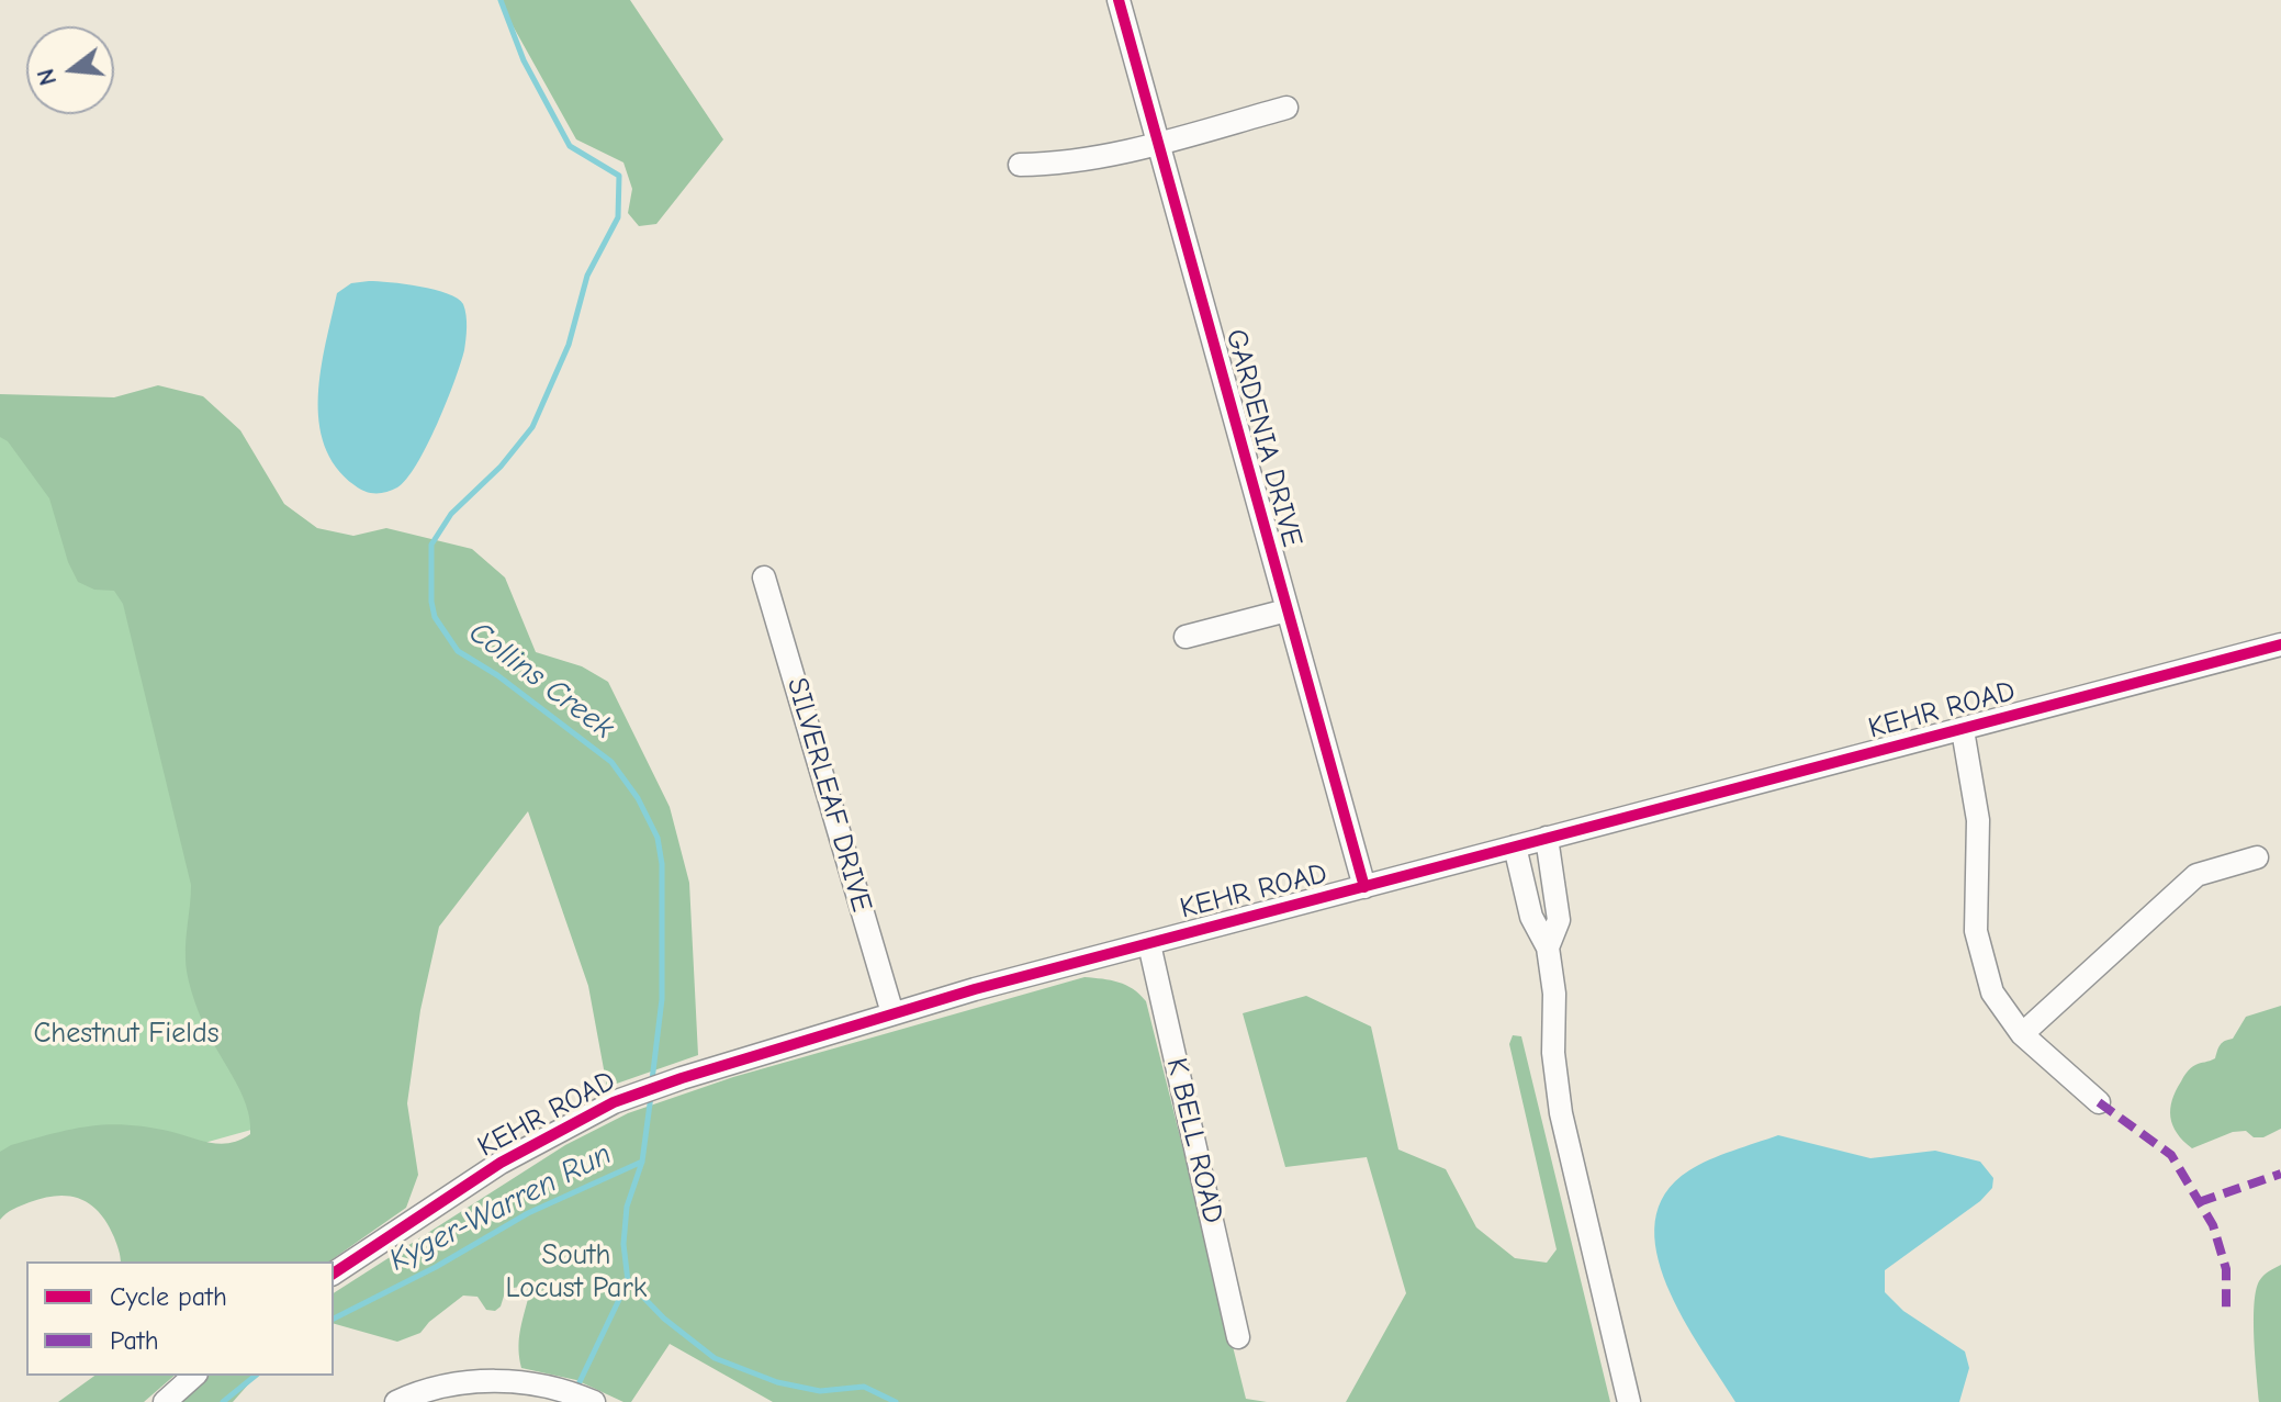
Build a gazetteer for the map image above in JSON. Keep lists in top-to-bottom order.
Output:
{
  "streets": {
    "street": [
      "GARDENIA DRIVE",
      "KEHR ROAD",
      "SILVERLEAF DRIVE",
      "K BELL ROAD"
    ]
  },
  "crossings": [
    ["GARDENIA DRIVE", "KEHR ROAD"],
    ["KEHR ROAD", "SILVERLEAF DRIVE"],
    ["KEHR ROAD", "K BELL ROAD"]
  ],
  "water": ["Collins Creek", "Kyger-Warren Run"],
  "parks": ["Chestnut Fields", "South Locust Park"],
  "legend": ["Cycle path", "Path"],
  "north": "left"
}
